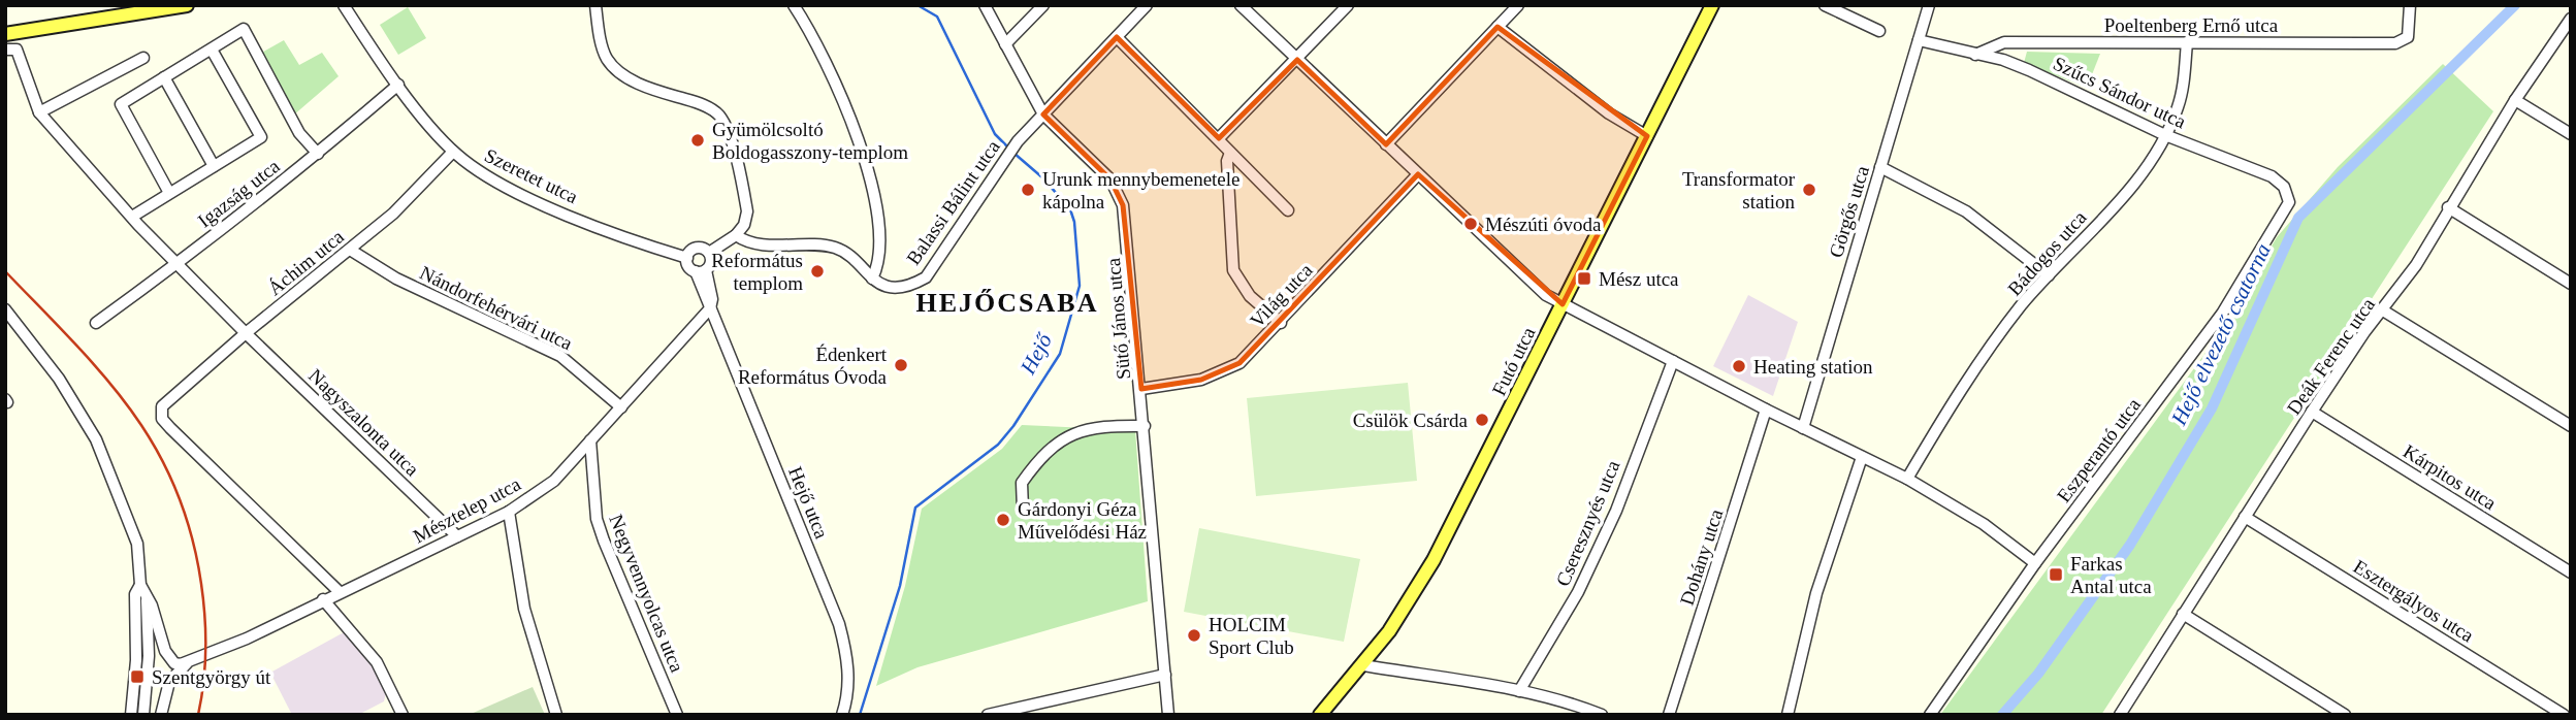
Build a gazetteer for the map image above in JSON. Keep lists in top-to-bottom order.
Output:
{
  "streets": {
    "main road": ["Futó utca"],
    "street": [
      "Poeltenberg Ernő utca",
      "Szűcs Sándor utca",
      "Szeretet utca",
      "Igazság utca",
      "Balassi Bálint utca",
      "Görgős utca",
      "Bádogos utca",
      "Áchim utca",
      "Világ utca",
      "Nándorfehérvári utca",
      "Sütő János utca",
      "Deák Ferenc utca",
      "Nagyszalonta utca",
      "Eszperantó utca",
      "Kárpitos utca",
      "Hejő utca",
      "Mésztelep utca",
      "Cseresznyés utca",
      "Dohány utca",
      "Negyvennyolcas utca",
      "Esztergályos utca"
    ]
  },
  "crossings": [
    ["Poeltenberg Ernő utca", "Szűcs Sándor utca"],
    ["Poeltenberg Ernő utca", "Bádogos utca"],
    ["Szűcs Sándor utca", "Görgős utca"],
    ["Szűcs Sándor utca", "Bádogos utca"],
    ["Szűcs Sándor utca", "Eszperantó utca"],
    ["Szeretet utca", "Igazság utca"],
    ["Szeretet utca", "Áchim utca"],
    ["Szeretet utca", "Hejő utca"],
    ["Igazság utca", "Nagyszalonta utca"],
    ["Balassi Bálint utca", "Sütő János utca"],
    ["Áchim utca", "Nándorfehérvári utca"],
    ["Áchim utca", "Nagyszalonta utca"],
    ["Áchim utca", "Mésztelep utca"],
    ["Világ utca", "Sütő János utca"],
    ["Nándorfehérvári utca", "Mésztelep utca"],
    ["Deák Ferenc utca", "Kárpitos utca"],
    ["Deák Ferenc utca", "Esztergályos utca"],
    ["Nagyszalonta utca", "Mésztelep utca"],
    ["Hejő utca", "Mésztelep utca"],
    ["Mésztelep utca", "Negyvennyolcas utca"]
  ],
  "districts": ["HEJŐCSABA"],
  "water": ["Hejő elvezető csatorna", "Hejő"],
  "places": {
    "other": [
      "Gyümölcsoltó Boldogasszony-templom",
      "Urunk mennybemenetele kápolna",
      "Transformator station",
      "Mészúti óvoda",
      "Református templom",
      "Édenkert Református Óvoda",
      "Heating station",
      "Csülök Csárda",
      "Gárdonyi Géza Művelődési Ház",
      "HOLCIM Sport Club"
    ],
    "transit": ["Mész utca", "Farkas Antal utca", "Szentgyörgy út"]
  }
}
